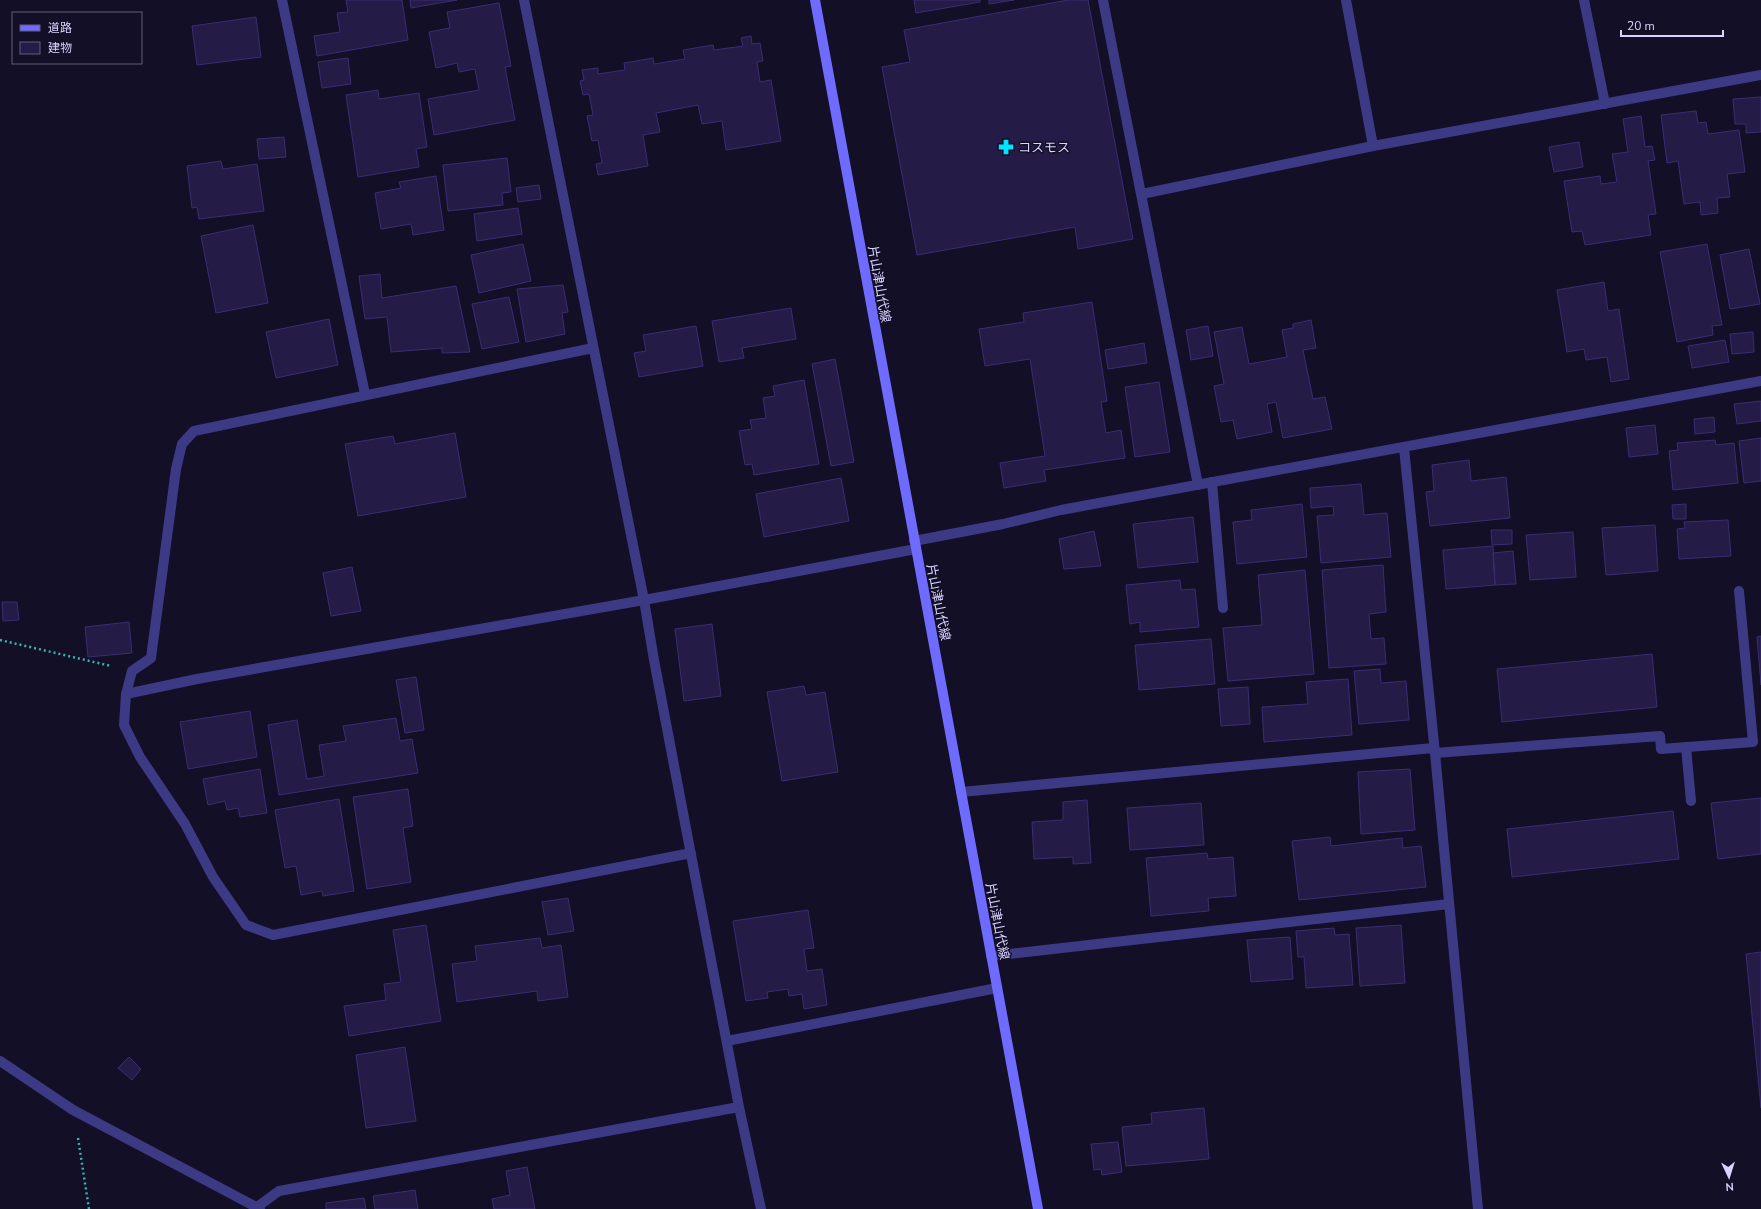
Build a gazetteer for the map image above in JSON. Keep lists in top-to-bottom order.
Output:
{
  "streets": {
    "main road": ["片山津山代線"]
  },
  "places": {
    "pharmacy": ["コスモス"]
  },
  "legend": ["道路", "建物"],
  "scale_bar": "20 m",
  "north": "bottom"
}
